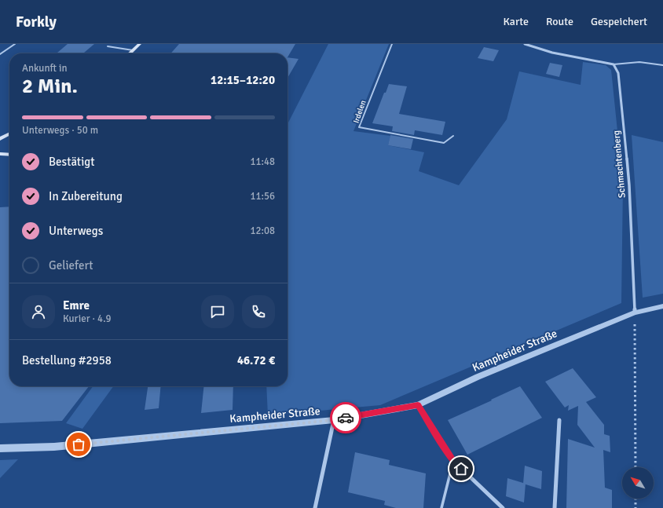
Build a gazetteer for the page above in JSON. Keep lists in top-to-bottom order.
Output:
{
  "streets": {
    "street": ["Schmachtenberg", "Kampheider Straße"],
    "lane": ["Irdelen"]
  },
  "crossings": [
    ["Schmachtenberg", "Kampheider Straße"]
  ],
  "north": "top left",
  "page": {
    "header": "Forkly",
    "nav": ["Karte", "Route", "Gespeichert"],
    "heading": ["2 Min.", "Ankunft in", "12:15–12:20"],
    "panel": [
      "Emre",
      "Kurier · 4.9",
      "Bestellung #2958",
      "46.72 €"
    ],
    "bar": "Unterwegs · 50 m",
    "list": [
      ["Bestätigt", "11:48"],
      ["In Zubereitung", "11:56"],
      ["Unterwegs", "12:08"],
      "Geliefert"
    ]
  }
}
